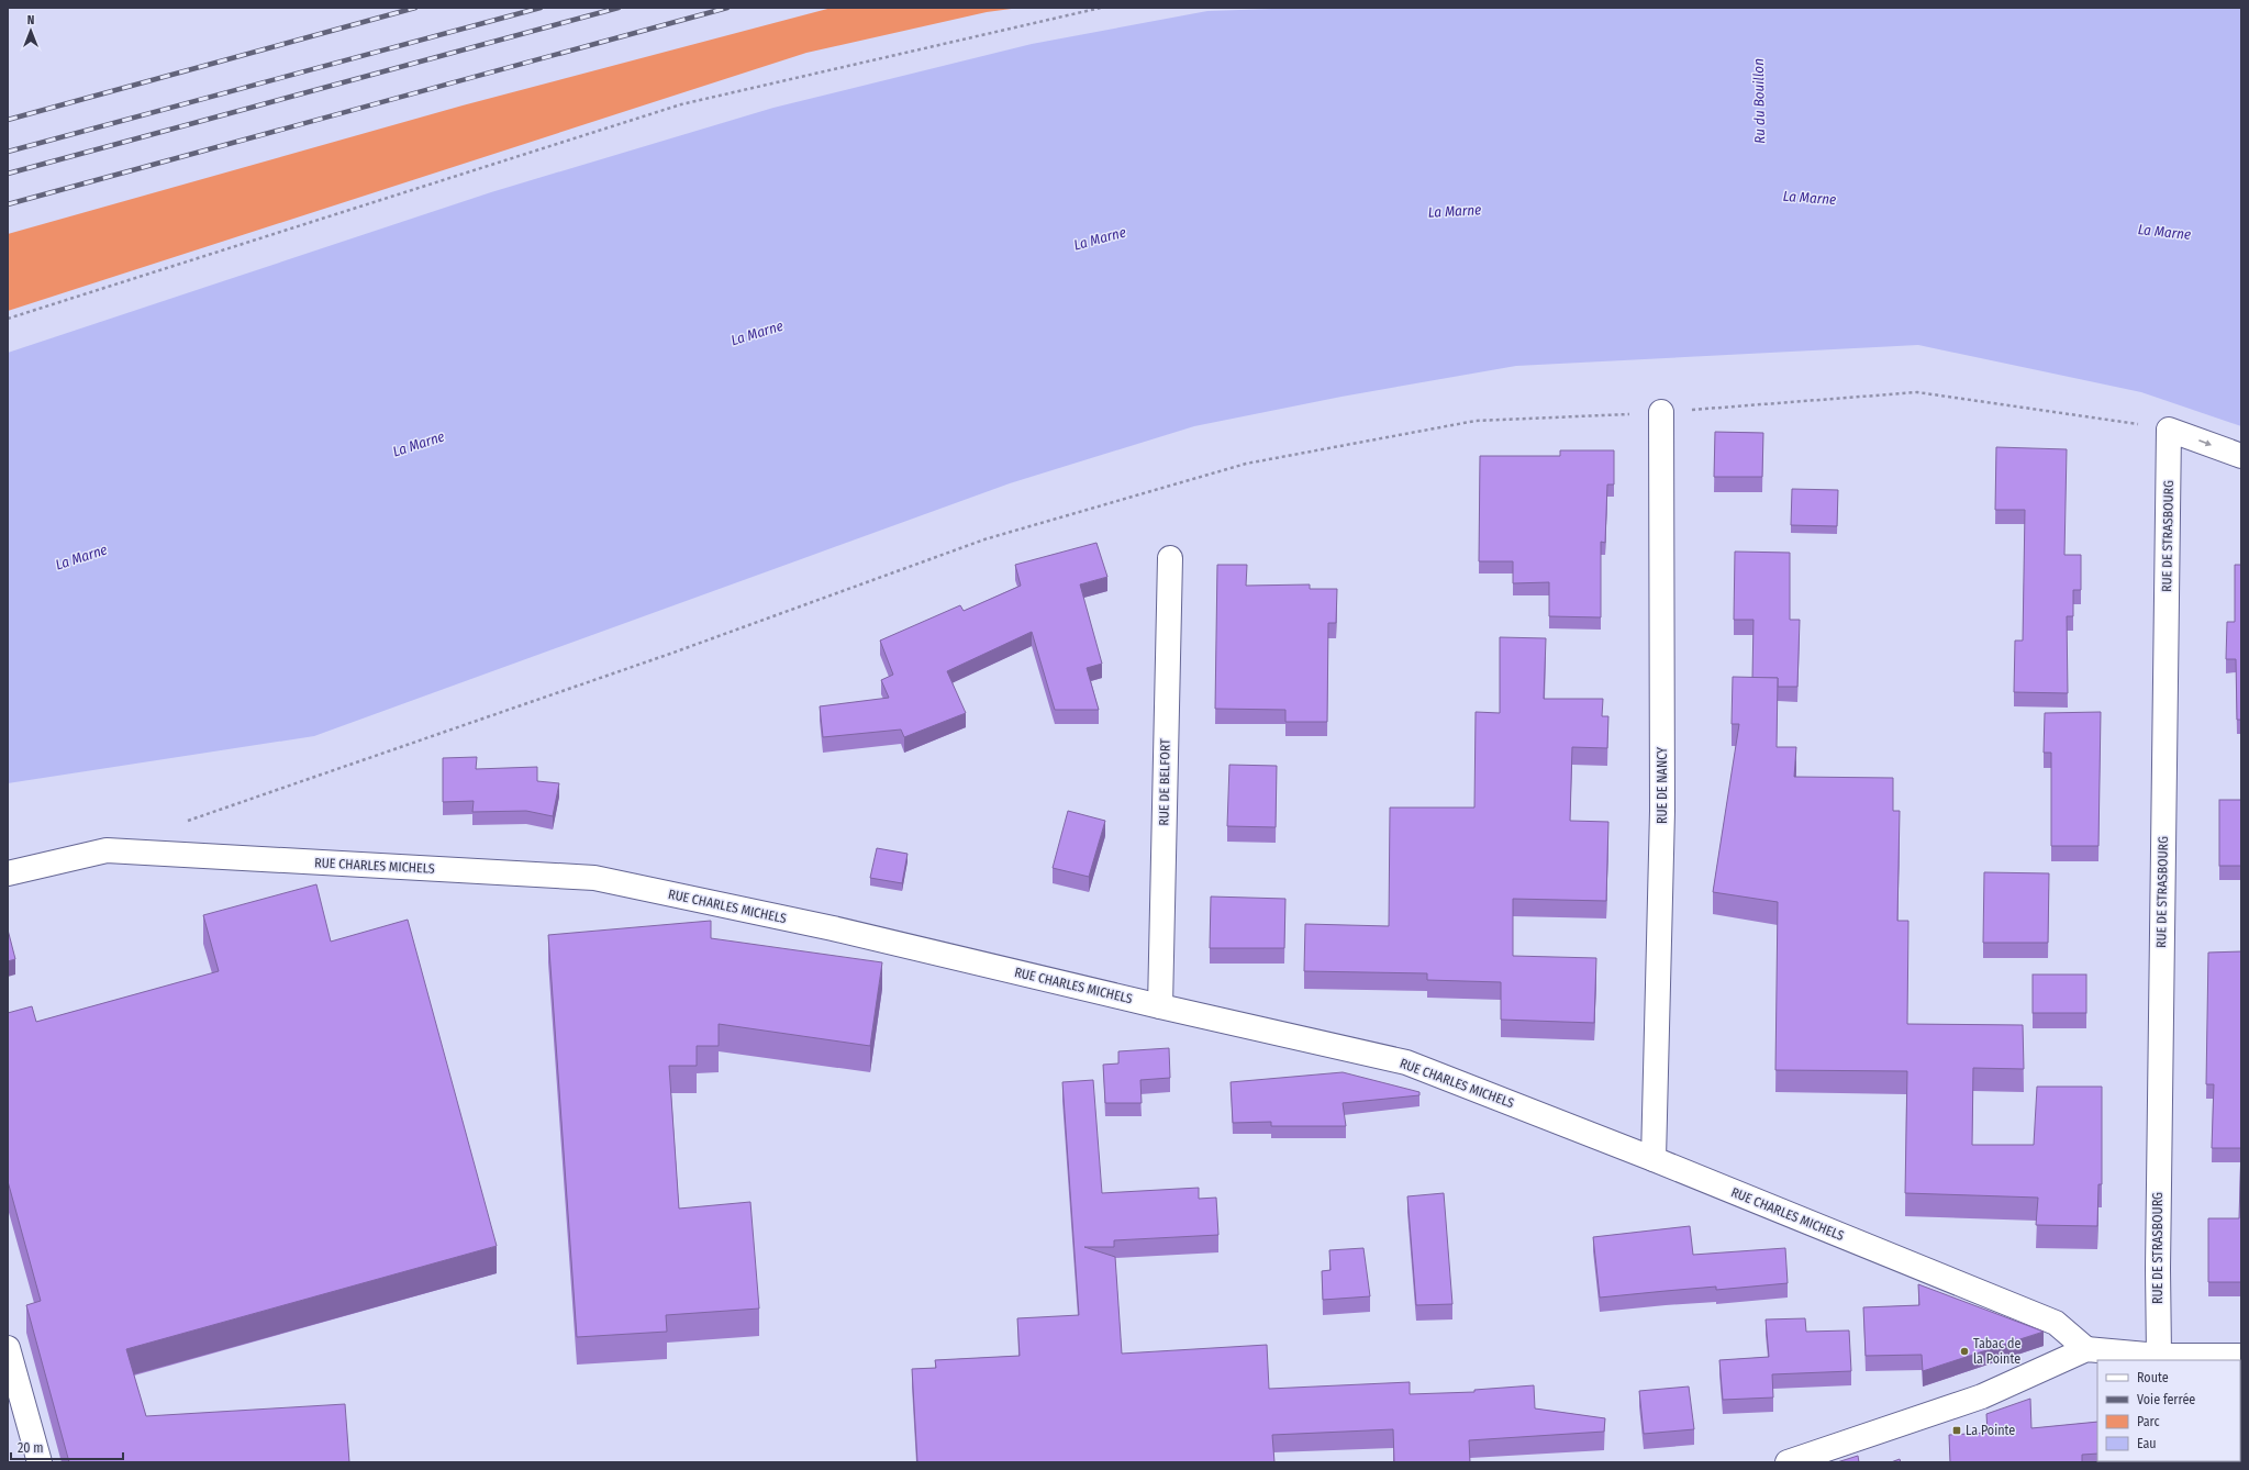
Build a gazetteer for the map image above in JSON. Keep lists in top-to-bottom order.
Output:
{
  "streets": {
    "street": [
      "RUE DE STRASBOURG",
      "RUE DE BELFORT",
      "RUE DE NANCY",
      "RUE CHARLES MICHELS"
    ]
  },
  "crossings": [
    ["RUE DE BELFORT", "RUE CHARLES MICHELS"],
    ["RUE DE NANCY", "RUE CHARLES MICHELS"]
  ],
  "water": ["Ru du Bouillon", "La Marne"],
  "places": {
    "other": ["Tabac de la Pointe"],
    "transit": ["La Pointe"]
  },
  "legend": [
    "Route",
    "Voie ferrée",
    "Parc",
    "Eau"
  ],
  "scale_bar": "20 m",
  "north": "top"
}
